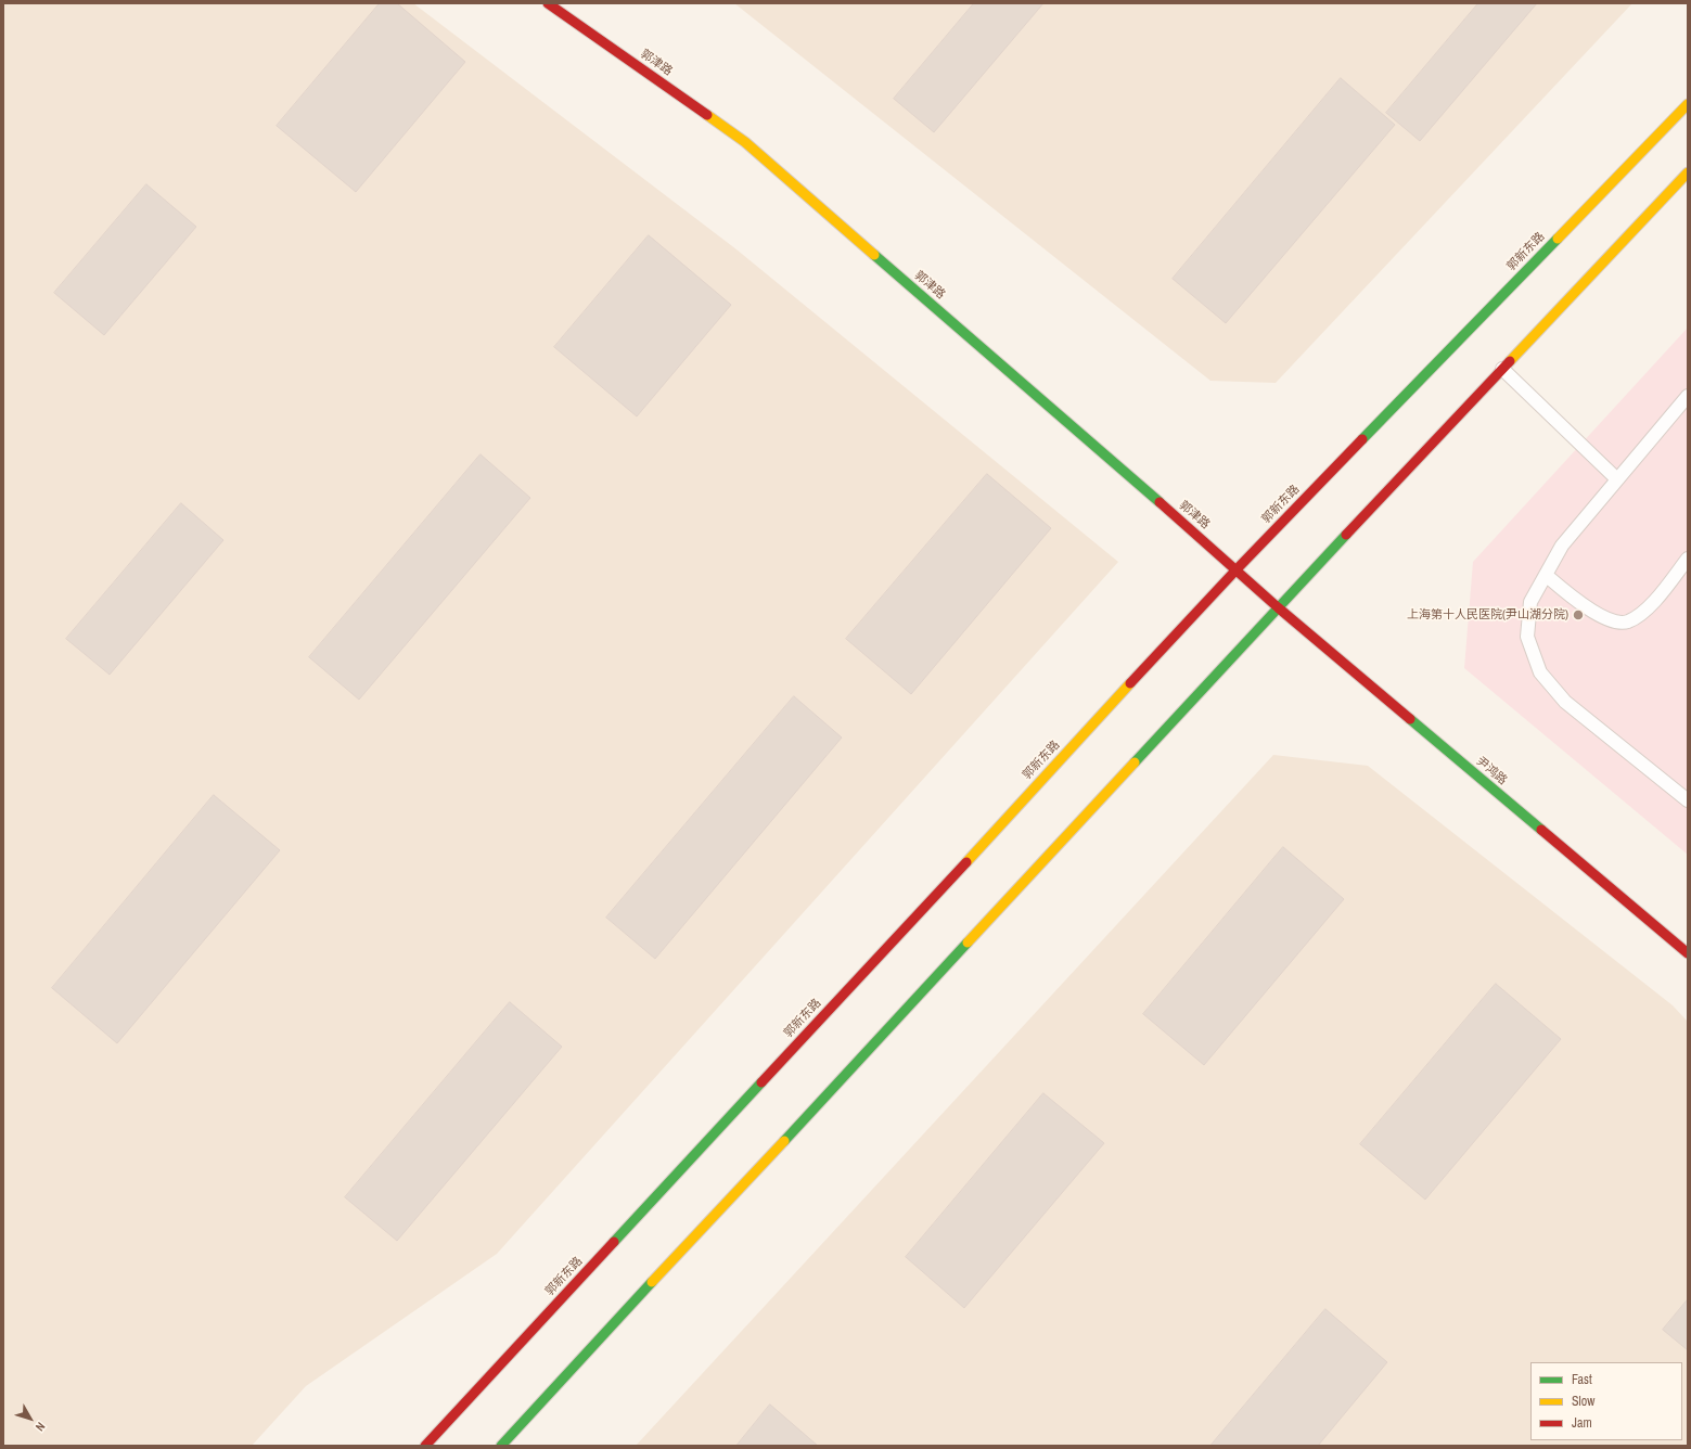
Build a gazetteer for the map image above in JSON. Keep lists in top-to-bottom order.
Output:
{
  "streets": {
    "main road": ["郭津路", "郭新东路", "尹鸿路"]
  },
  "crossings": [
    ["郭津路", "郭新东路"],
    ["郭津路", "尹鸿路"]
  ],
  "places": ["上海第十人民医院(尹山湖分院)"],
  "legend": ["Fast", "Slow", "Jam"],
  "north": "bottom right"
}
